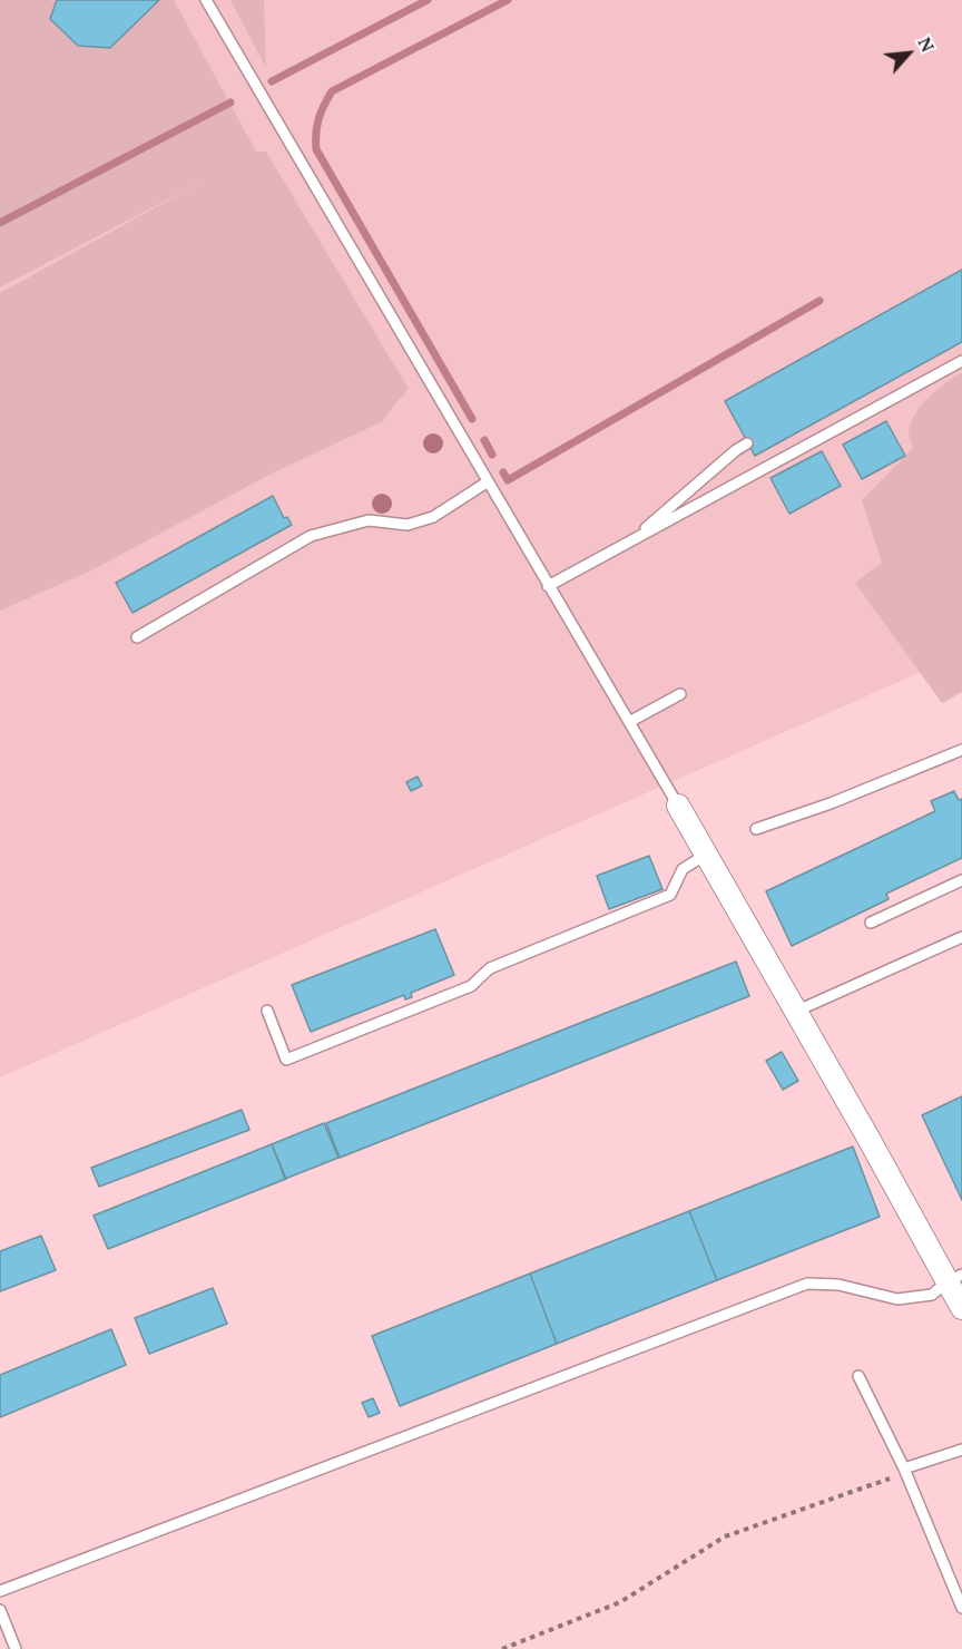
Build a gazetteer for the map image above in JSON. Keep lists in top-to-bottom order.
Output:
{
  "north": "top right"
}
